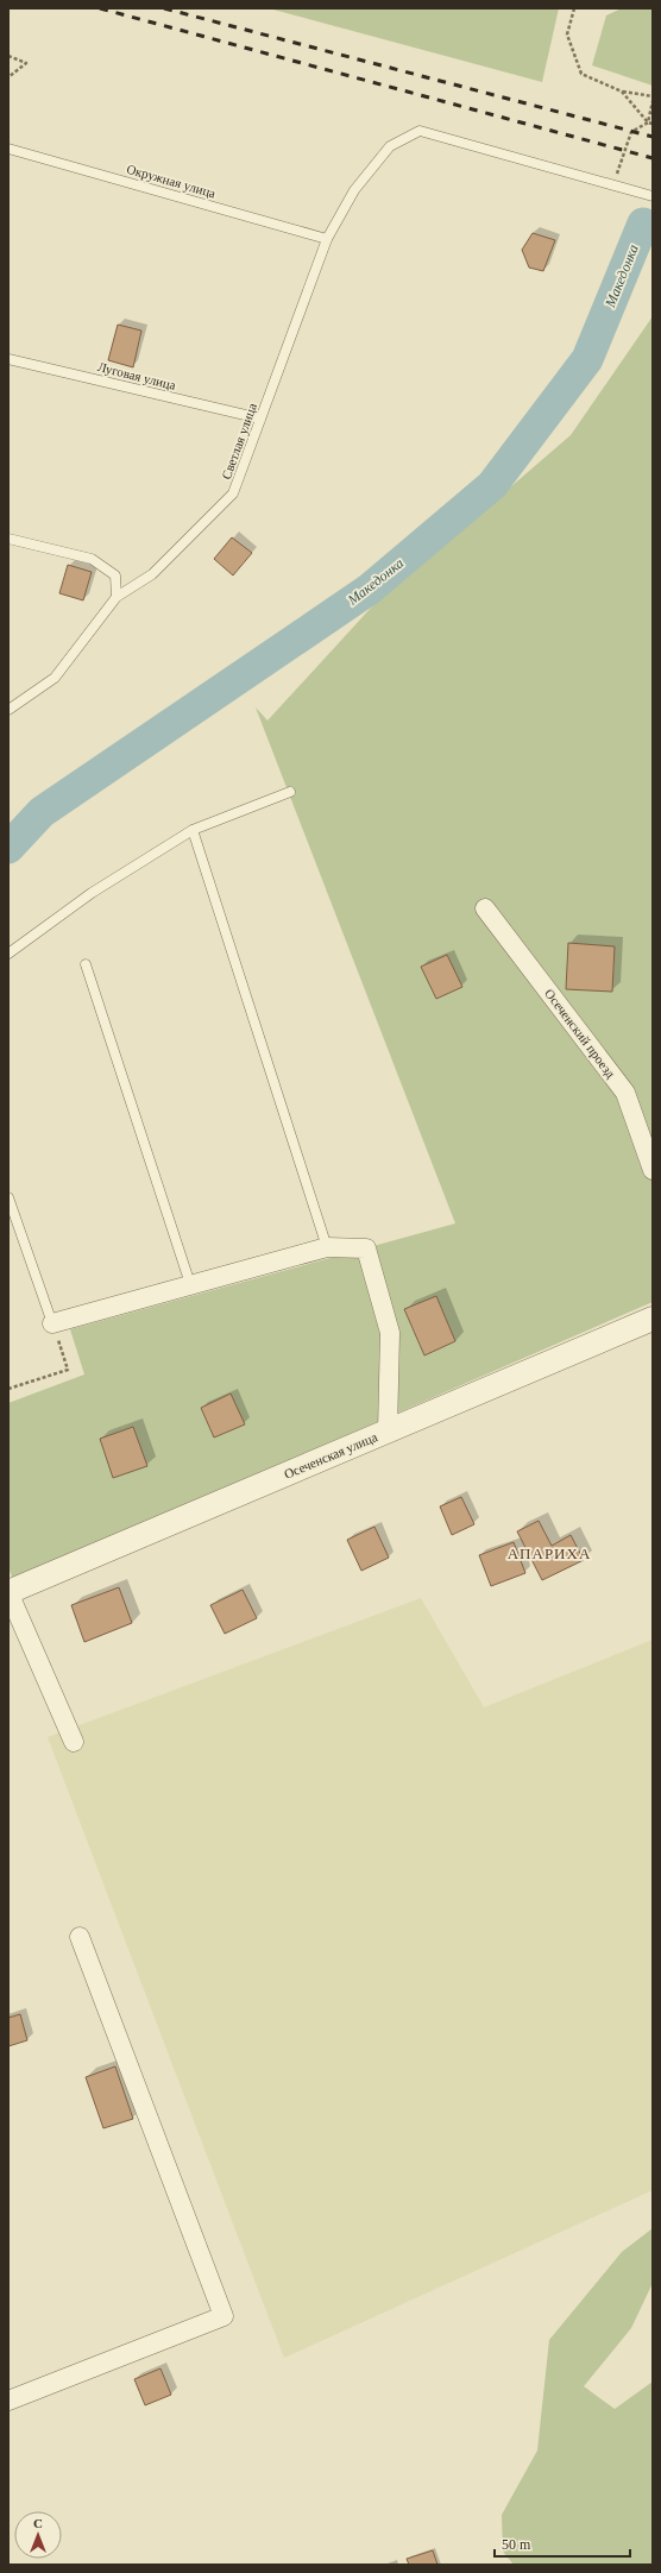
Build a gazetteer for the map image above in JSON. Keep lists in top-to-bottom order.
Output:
{
  "streets": {
    "street": ["Осеченский проезд", "Осеченская улица"],
    "lane": ["Окружная улица", "Луговая улица", "Светлая улица"]
  },
  "crossings": [
    ["Окружная улица", "Светлая улица"],
    ["Луговая улица", "Светлая улица"]
  ],
  "districts": ["АПАРИХА"],
  "water": ["Македонка"],
  "scale_bar": "50 m",
  "north": "top"
}
